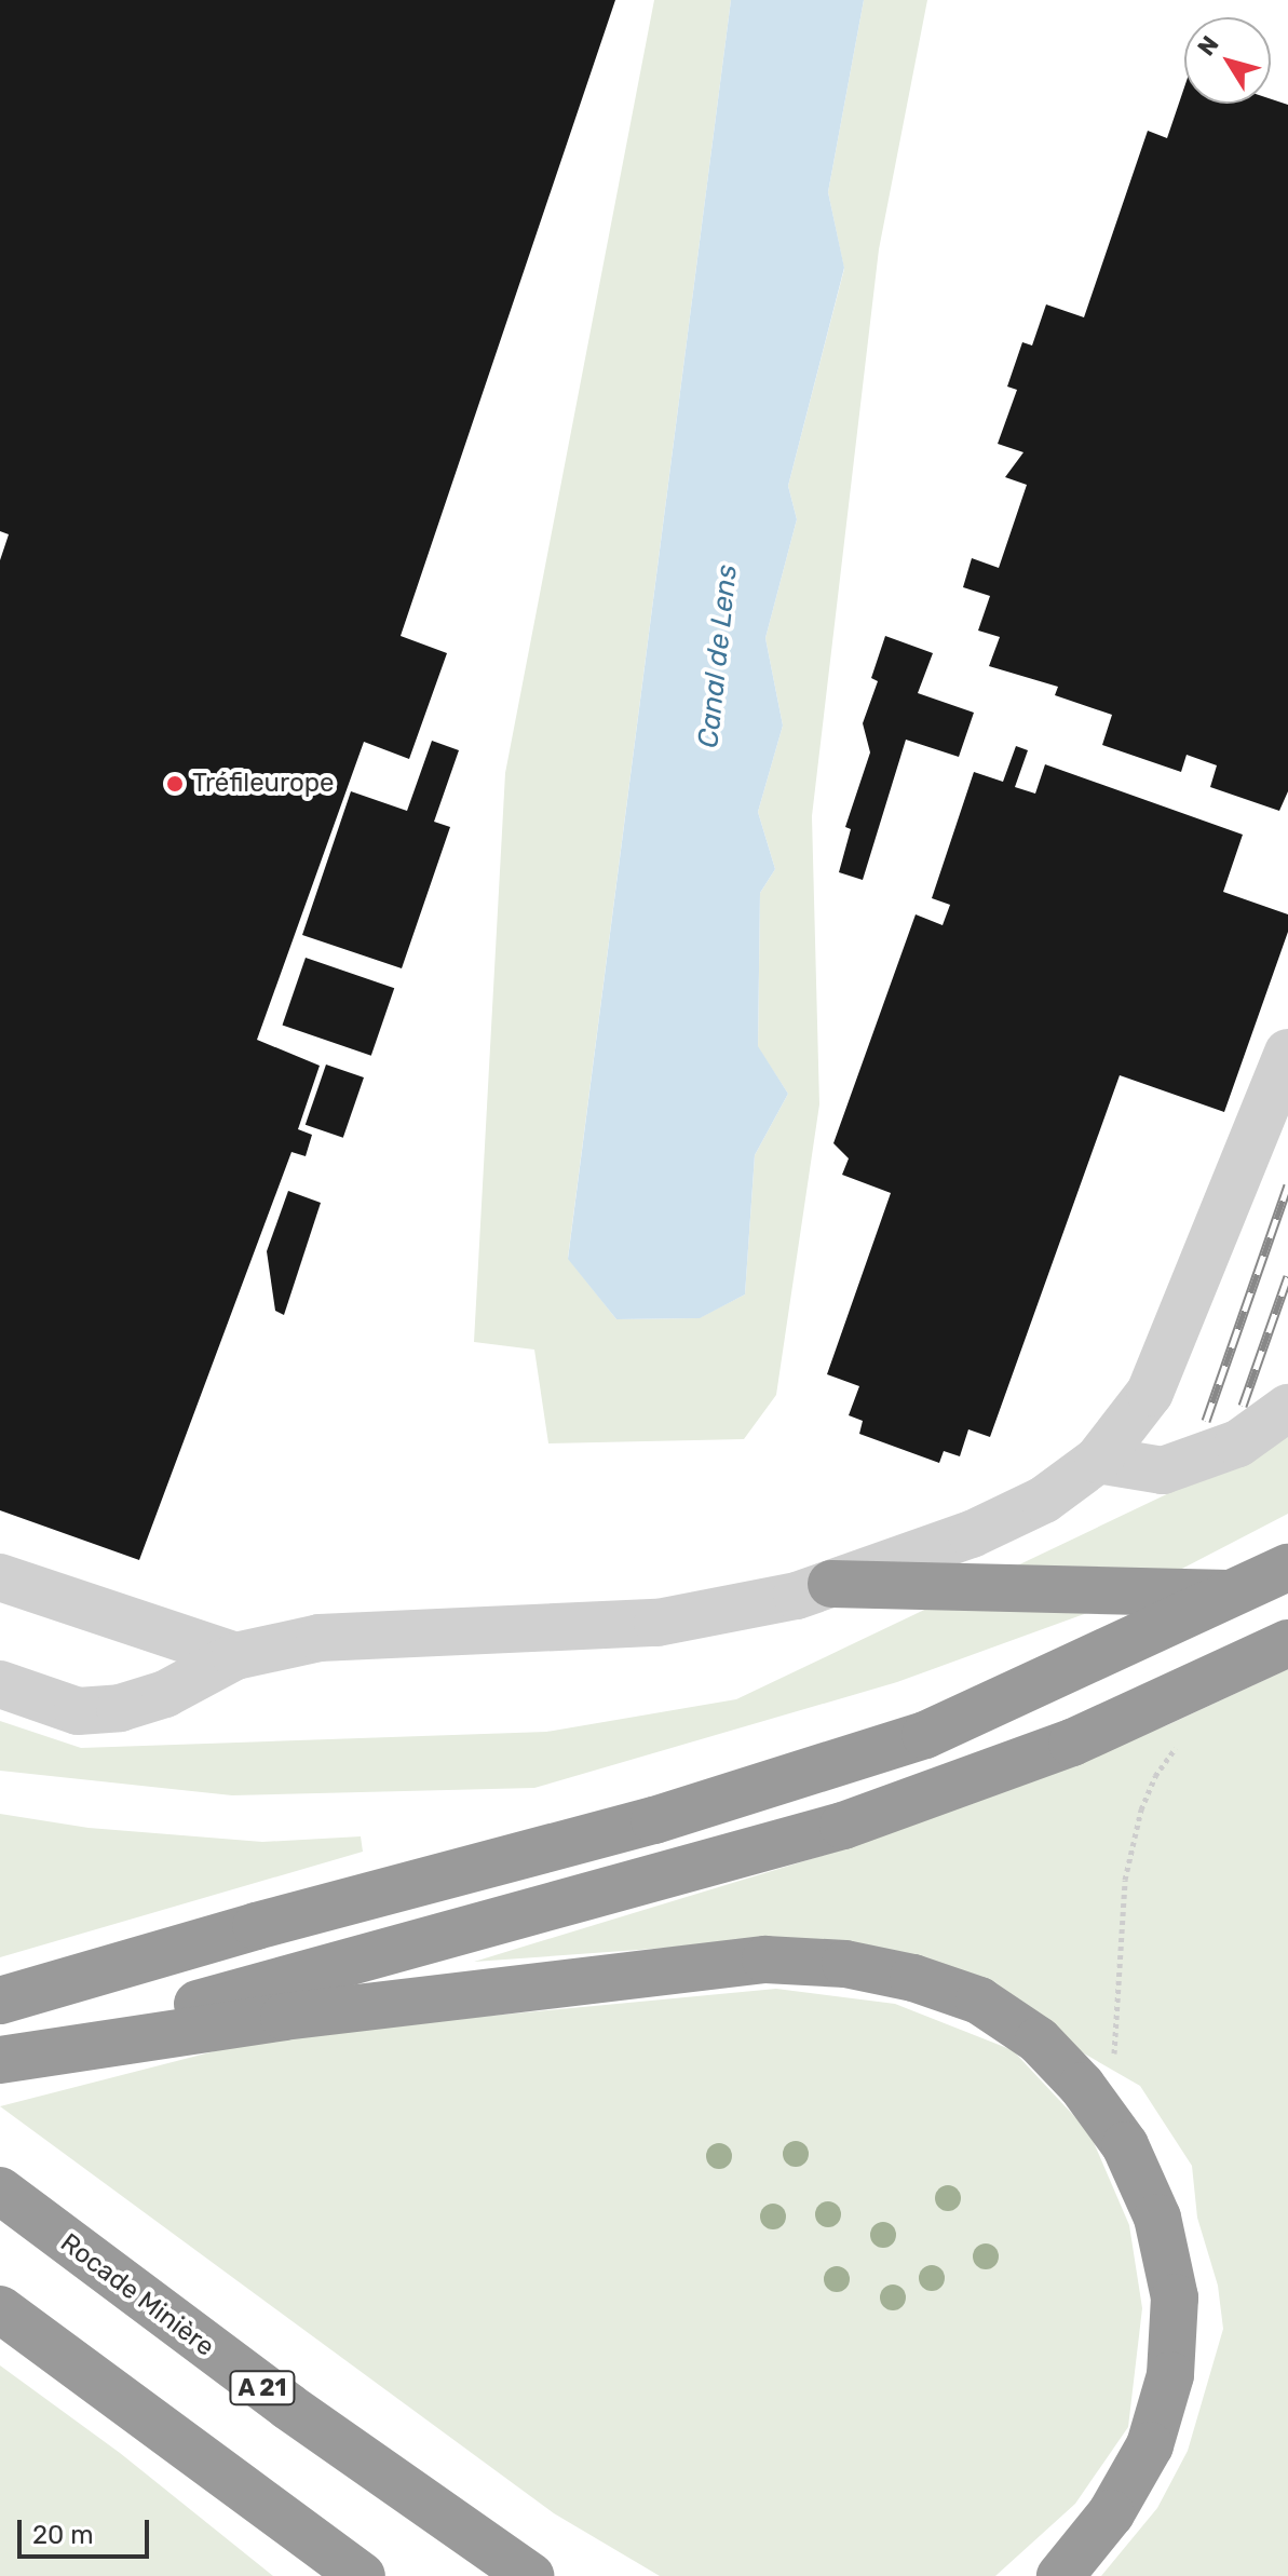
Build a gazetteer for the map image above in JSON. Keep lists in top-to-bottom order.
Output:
{
  "streets": {
    "highway": ["Rocade Minière", "A 21"]
  },
  "water": ["Canal de Lens"],
  "places": ["Tréfileurope"],
  "scale_bar": "20 m",
  "north": "top left"
}
